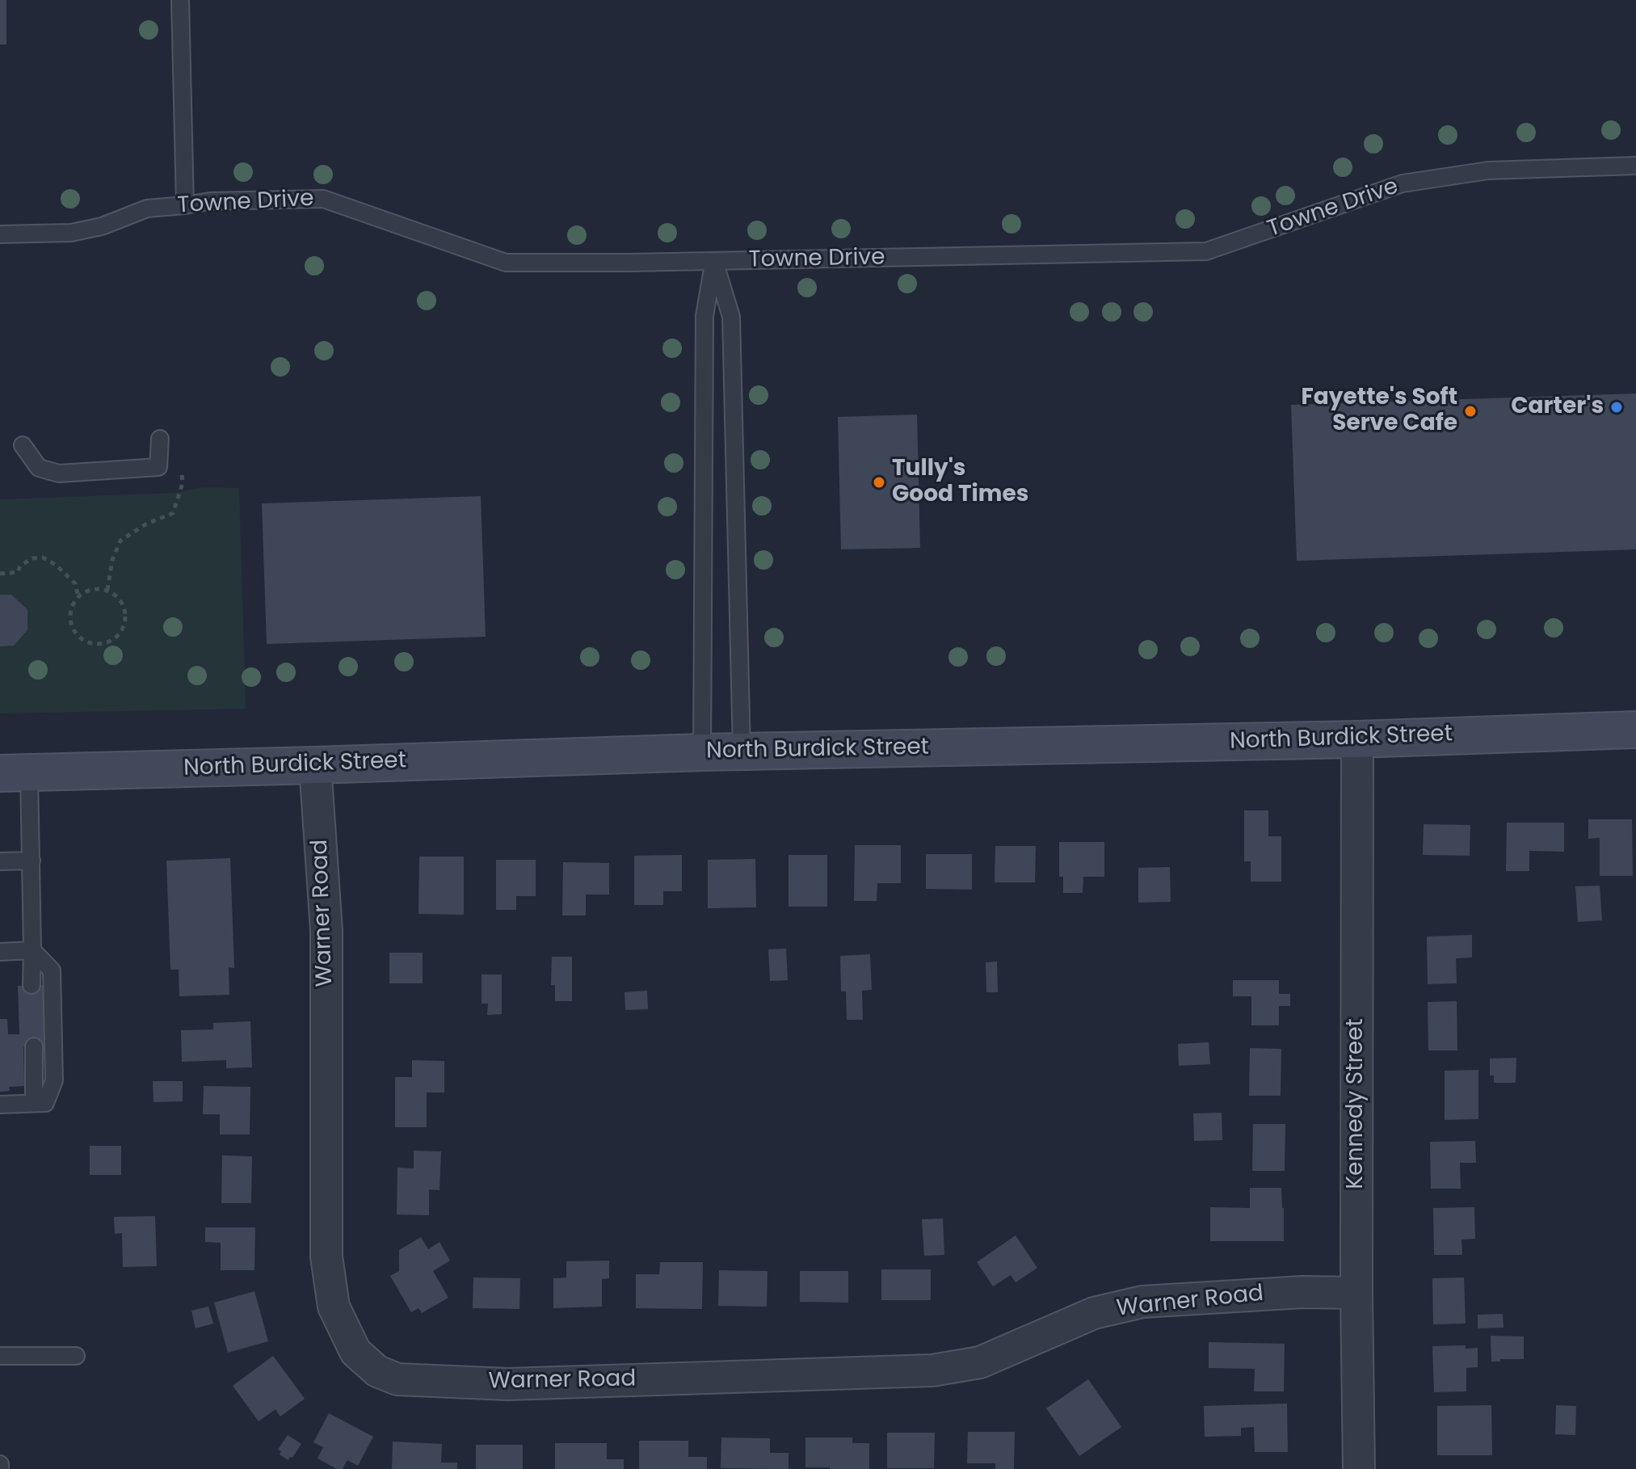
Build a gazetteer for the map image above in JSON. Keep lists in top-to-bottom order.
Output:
{
  "streets": {
    "street": ["North Burdick Street", "Warner Road", "Kennedy Street"],
    "lane": ["Towne Drive"]
  },
  "crossings": [
    ["North Burdick Street", "Warner Road"],
    ["North Burdick Street", "Kennedy Street"],
    ["Warner Road", "Kennedy Street"]
  ],
  "places": ["Carter's", "Fayette's Soft Serve Cafe", "Tully's Good Times"]
}
